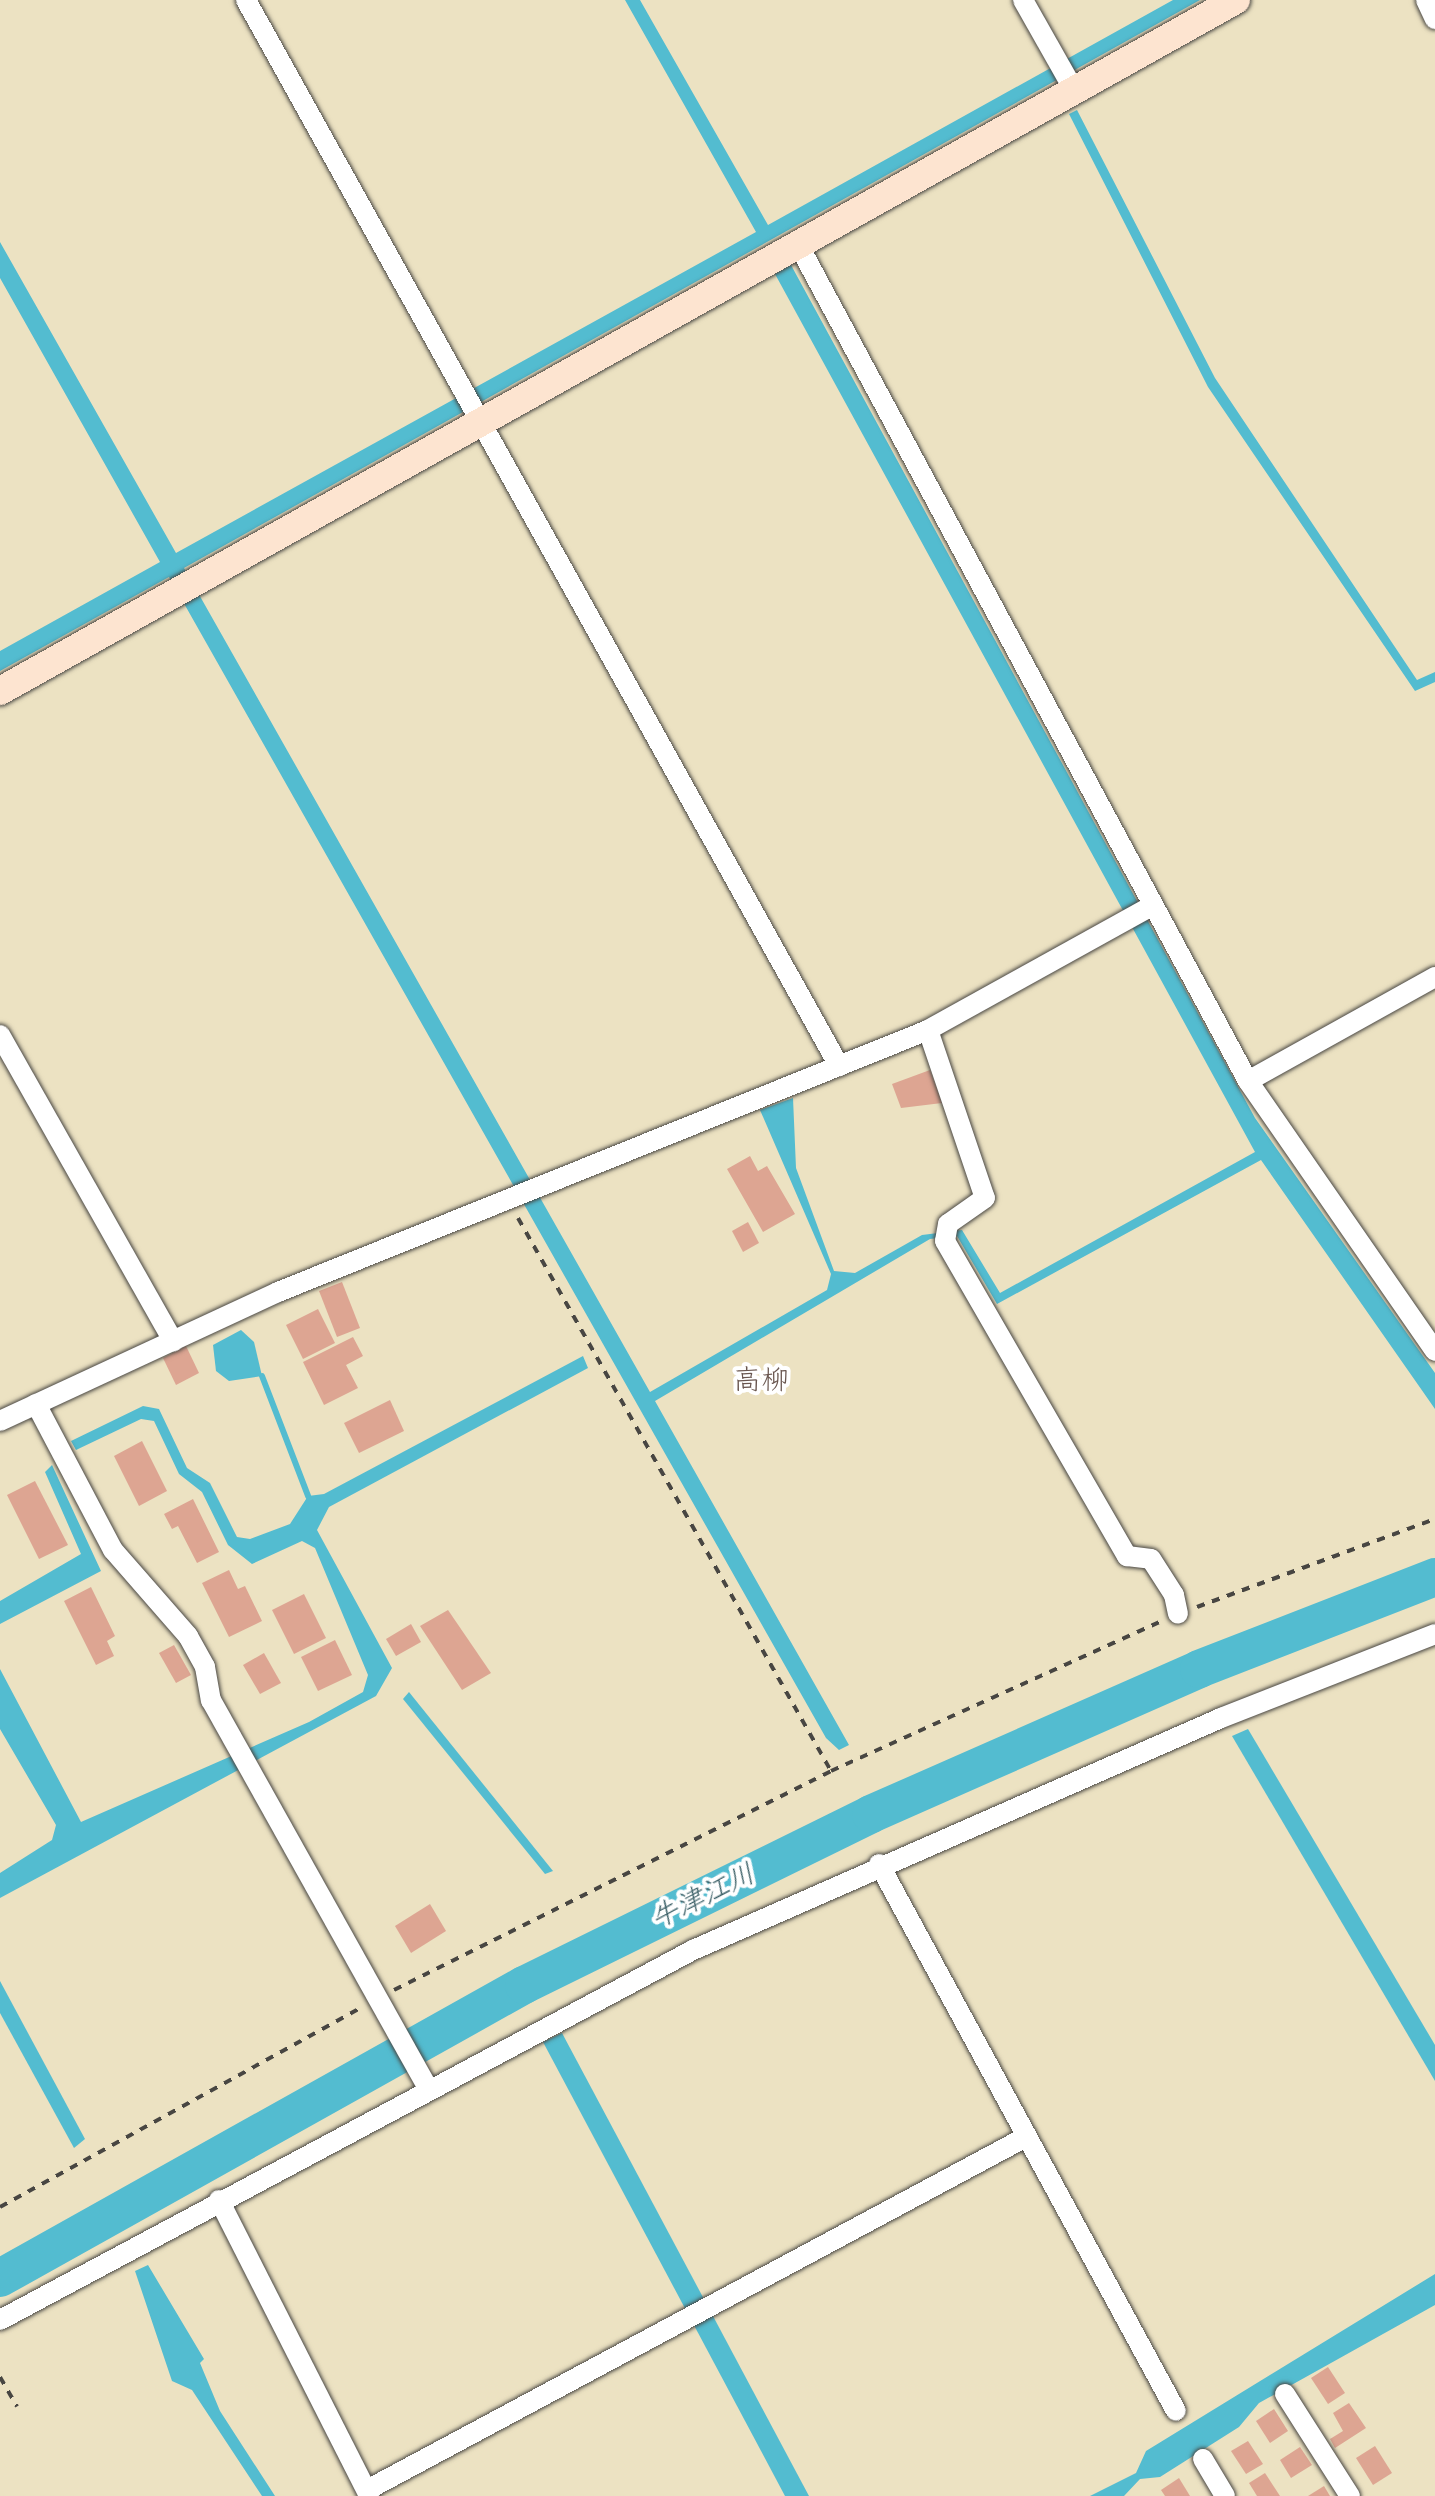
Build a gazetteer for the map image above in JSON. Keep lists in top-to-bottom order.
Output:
{
  "districts": ["高柳"],
  "water": ["牛津江川"]
}
